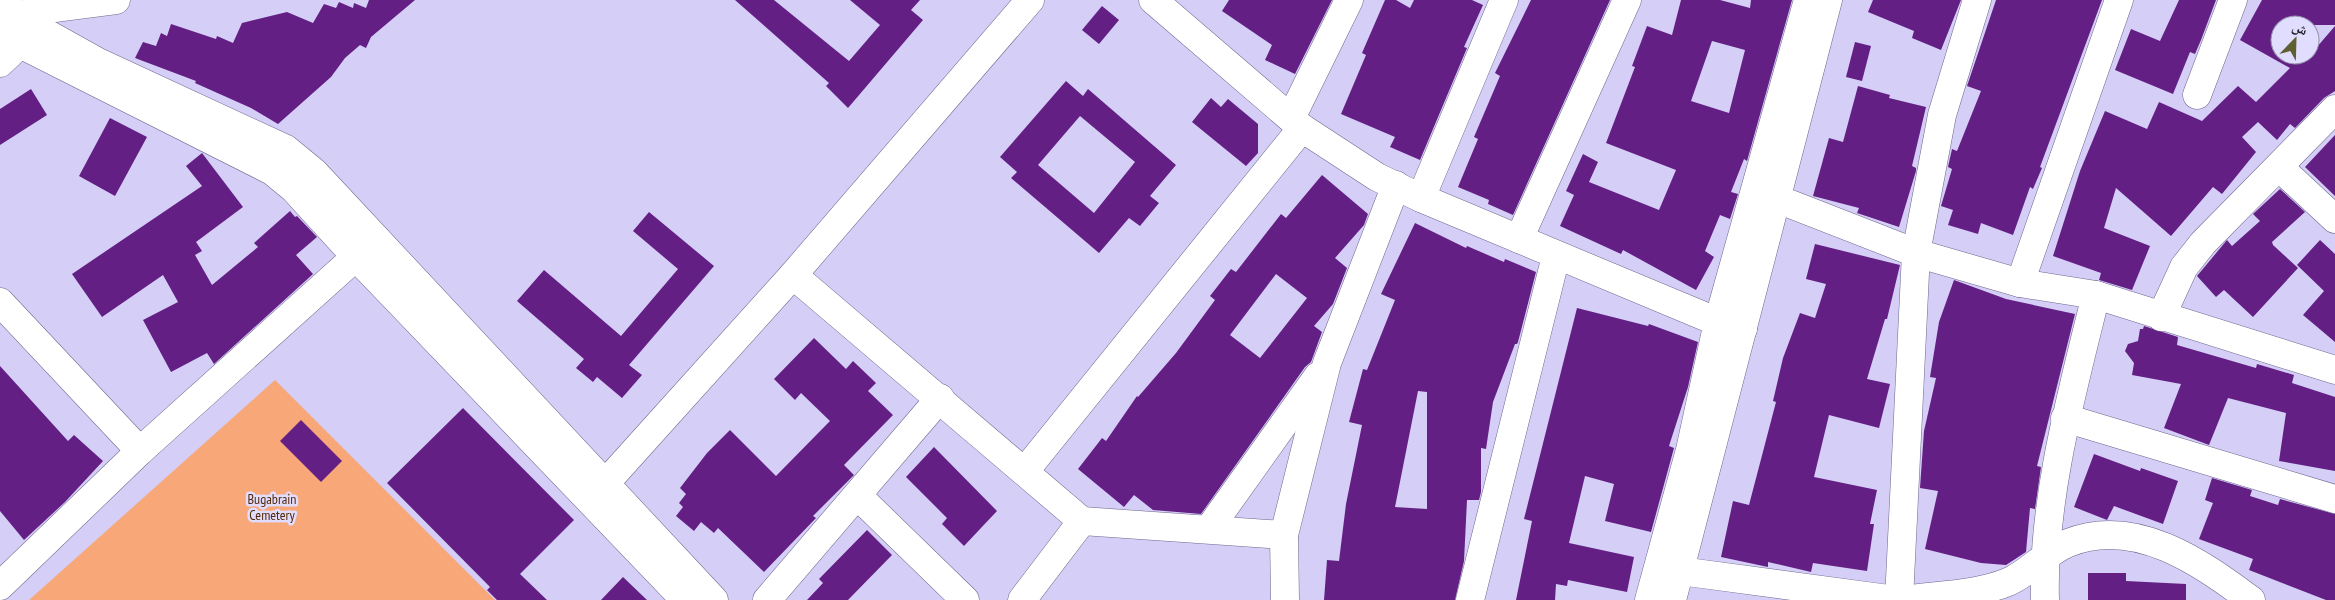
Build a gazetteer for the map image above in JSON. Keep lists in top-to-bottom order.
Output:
{
  "parks": ["Bugabrain Cemetery"],
  "north": "top right"
}
